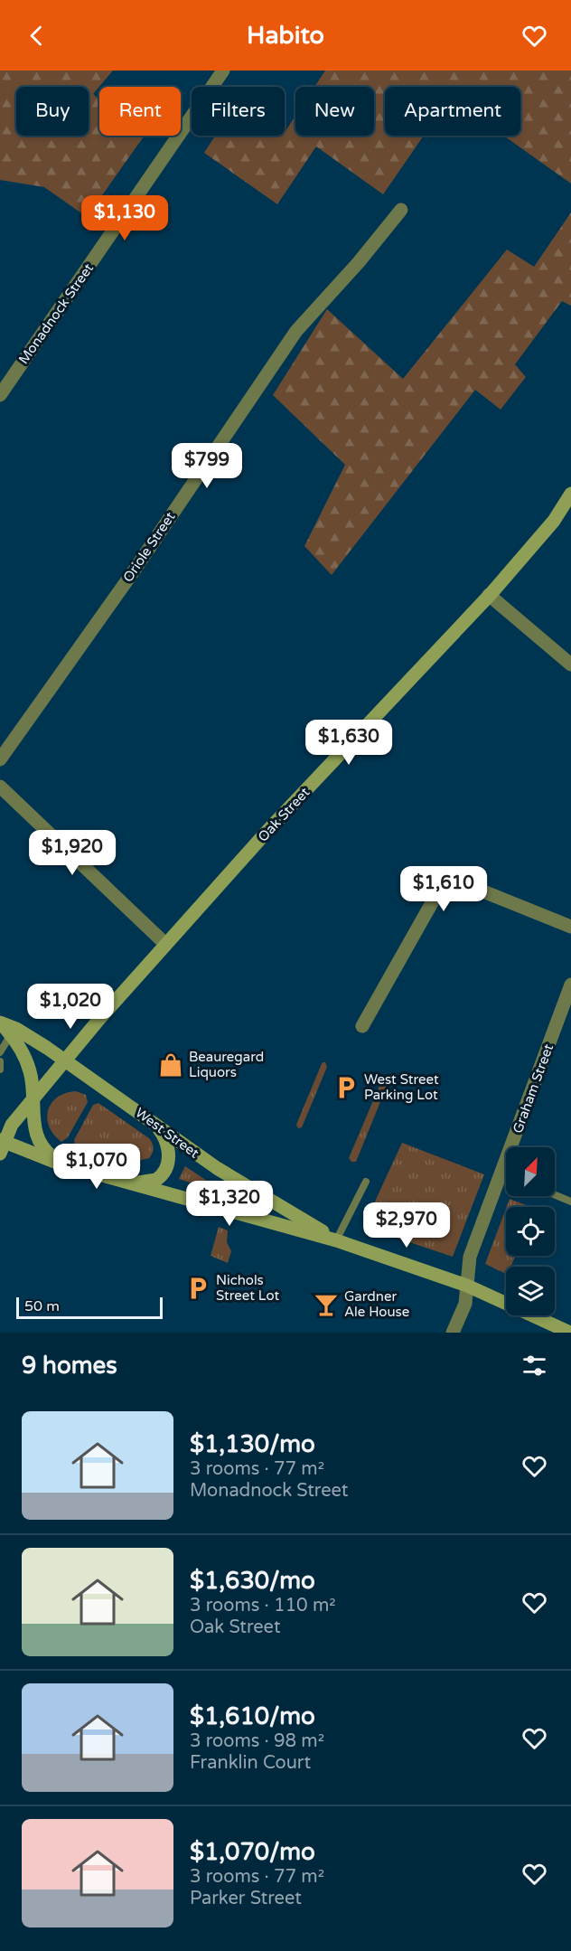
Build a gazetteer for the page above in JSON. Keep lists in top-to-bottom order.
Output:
{
  "streets": {
    "main road": ["Oak Street", "West Street"],
    "street": ["Monadnock Street", "Oriole Street", "Graham Street"]
  },
  "crossings": [
    ["Oak Street", "West Street"]
  ],
  "places": {
    "shop": ["Beauregard Liquors"],
    "parking": ["West Street Parking Lot", "Nichols Street Lot"],
    "bar": ["Gardner Ale House"]
  },
  "scale_bar": "50 m",
  "north": "top right",
  "page": {
    "header": "Habito",
    "chip": [
      "Buy",
      "Rent",
      "Filters",
      "New",
      "Apartment"
    ],
    "price": [
      "$1,130",
      "$799",
      "$1,630",
      "$1,920",
      "$1,610",
      "$1,020",
      "$1,070",
      "$1,320",
      "$2,970"
    ],
    "scale": "50 m",
    "heading": "9 homes",
    "list": [
      {
        "name": "$1,130/mo",
        "note": "3 rooms · 77 m² · Monadnock Street"
      },
      {
        "name": "$1,630/mo",
        "note": "3 rooms · 110 m² · Oak Street"
      },
      {
        "name": "$1,610/mo",
        "note": "3 rooms · 98 m² · Franklin Court"
      },
      {
        "name": "$1,070/mo",
        "note": "3 rooms · 77 m² · Parker Street"
      }
    ]
  }
}
